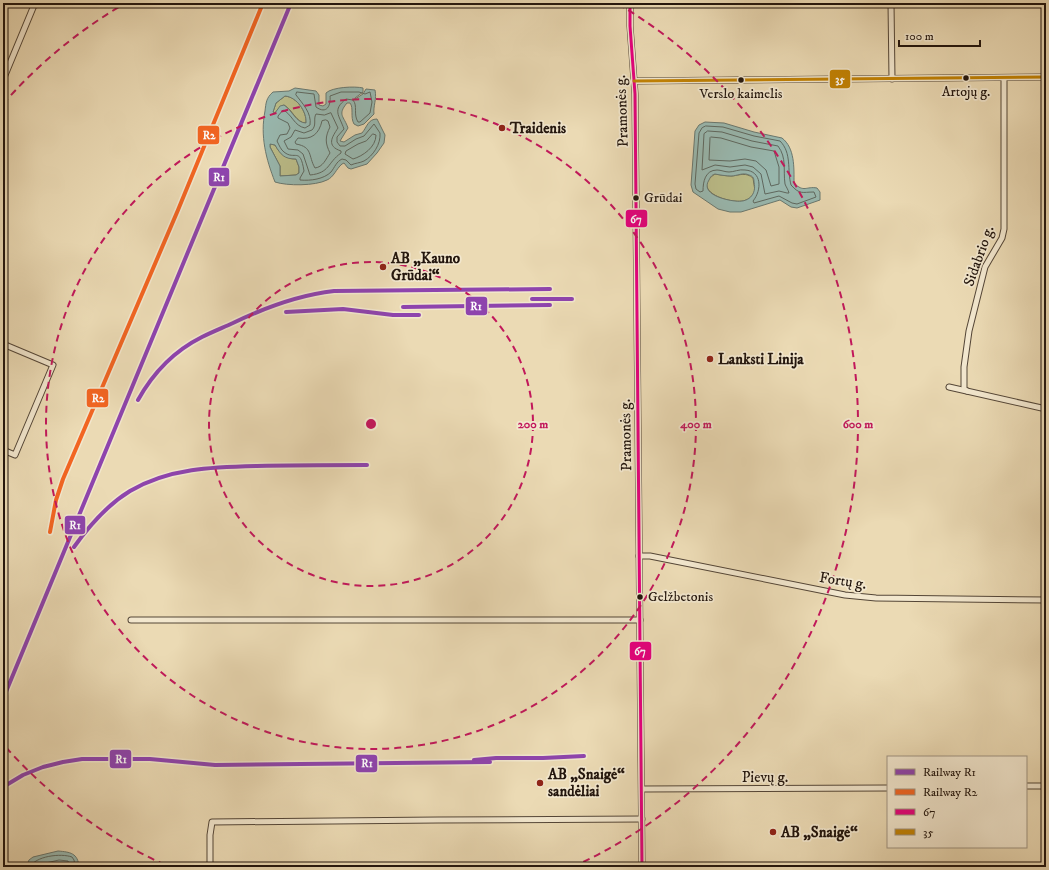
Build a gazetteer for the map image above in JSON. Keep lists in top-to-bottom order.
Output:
{
  "streets": {
    "street": [
      "Pramonės g.",
      "Sidabrio g.",
      "Fortų g.",
      "Pievų g."
    ]
  },
  "crossings": [
    ["Pramonės g.", "Fortų g."],
    ["Pramonės g.", "Pievų g."]
  ],
  "places": [
    "Artojų g.",
    "Verslo kaimelis",
    "Traidenis",
    "Grūdai",
    "AB „Kauno Grūdai“",
    "Lanksti Linija",
    "Gelžbetonis",
    "AB „Snaigė“ sandėliai",
    "AB „Snaigė“"
  ],
  "lines": [
    "rail line R1",
    "rail line R2",
    "transit line 67",
    "transit line 35"
  ],
  "legend": [
    "Railway R1",
    "Railway R2",
    "67",
    "35"
  ],
  "scale_bar": "100 m",
  "rings": ["200 m", "400 m", "600 m"]
}
